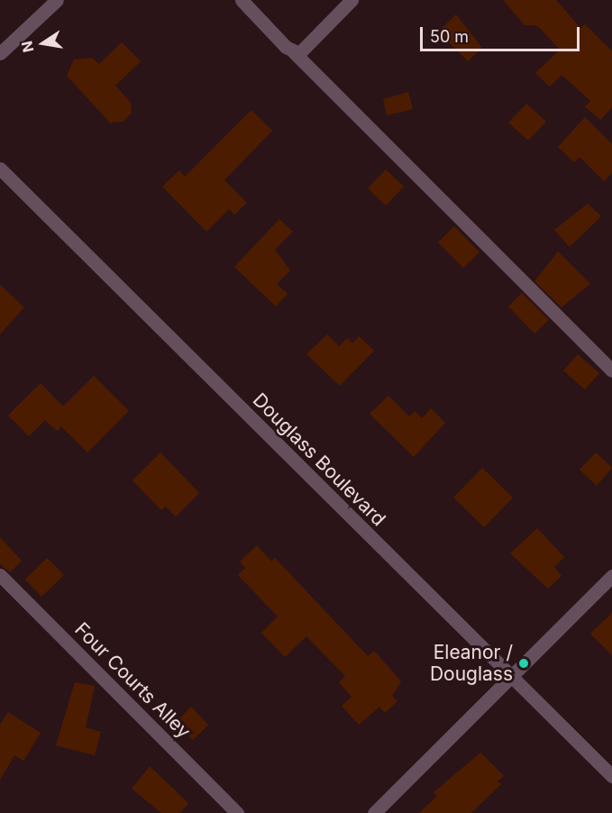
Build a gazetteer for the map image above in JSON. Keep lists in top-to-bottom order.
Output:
{
  "streets": {
    "street": ["Douglass Boulevard", "Four Courts Alley"]
  },
  "places": ["Eleanor / Douglass"],
  "scale_bar": "50 m",
  "north": "left"
}
